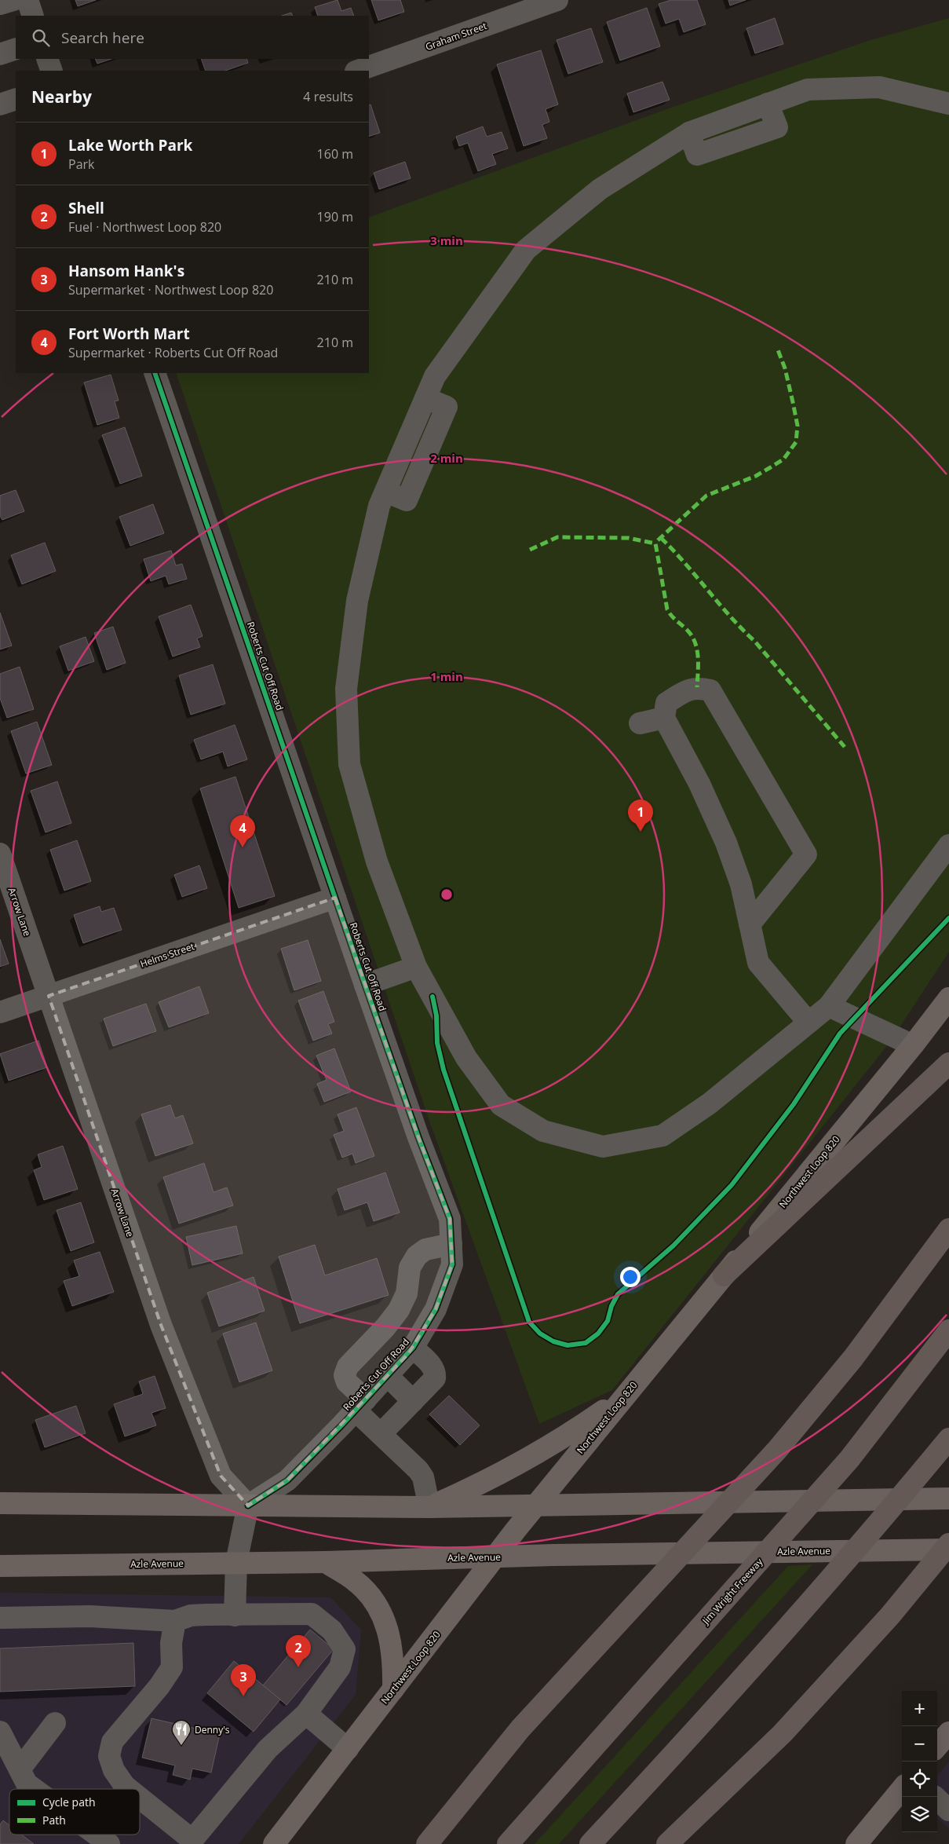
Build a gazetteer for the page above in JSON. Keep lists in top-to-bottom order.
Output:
{
  "streets": {
    "highway": ["Jim Wright Freeway"],
    "main road": ["Northwest Loop 820", "Azle Avenue"],
    "street": [
      "Graham Street",
      "Roberts Cut Off Road",
      "Arrow Lane",
      "Helms Street"
    ]
  },
  "crossings": [
    ["Roberts Cut Off Road", "Arrow Lane"],
    ["Roberts Cut Off Road", "Helms Street"],
    ["Arrow Lane", "Helms Street"],
    ["Northwest Loop 820", "Azle Avenue"]
  ],
  "places": {
    "restaurant": ["Denny's"]
  },
  "legend": ["Cycle path", "Path"],
  "page": {
    "search": "Search here",
    "heading": ["Nearby", "4 results"],
    "list": [
      {
        "mark": "1",
        "name": "Lake Worth Park",
        "note": "Park",
        "value": "160 m"
      },
      {
        "mark": "2",
        "name": "Shell",
        "note": "Fuel · Northwest Loop 820",
        "value": "190 m"
      },
      {
        "mark": "3",
        "name": "Hansom Hank's",
        "note": "Supermarket · Northwest Loop 820",
        "value": "210 m"
      },
      {
        "mark": "4",
        "name": "Fort Worth Mart",
        "note": "Supermarket · Roberts Cut Off Road",
        "value": "210 m"
      }
    ],
    "pins": [
      "1",
      "4",
      "2",
      "3"
    ],
    "map_buttons": ["+", "−"]
  },
  "rings": ["3 min", "2 min", "1 min"]
}
